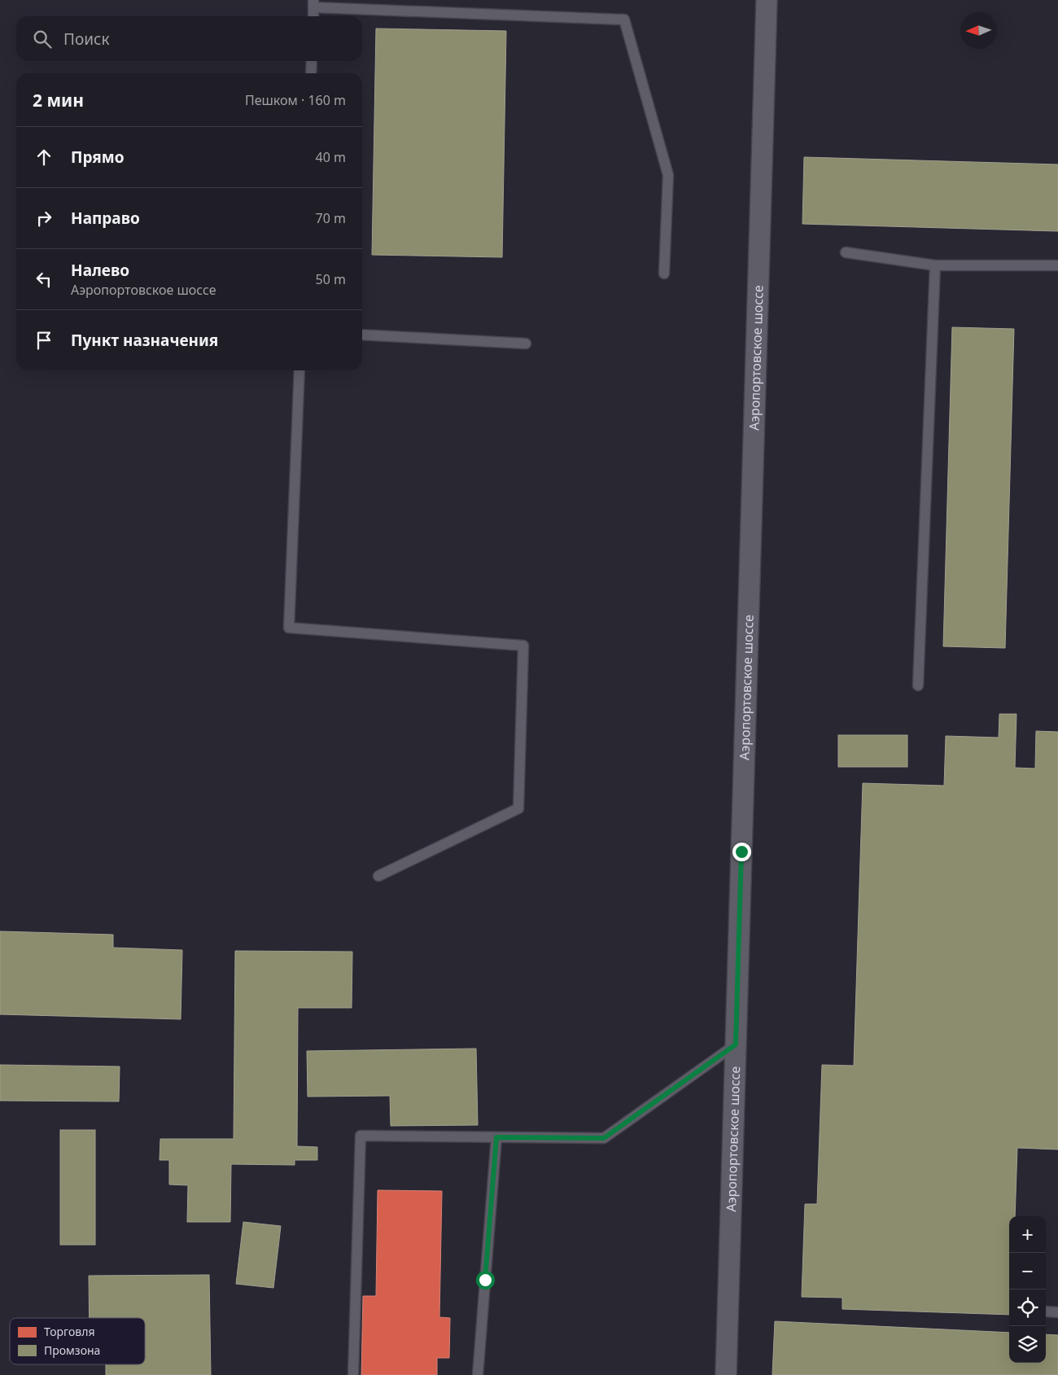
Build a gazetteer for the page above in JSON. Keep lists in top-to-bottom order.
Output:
{
  "streets": {
    "street": ["Аэропортовское шоссе"]
  },
  "legend": ["Торговля", "Промзона"],
  "north": "left",
  "page": {
    "search": "Поиск",
    "heading": ["2 мин", "Пешком · 160 m"],
    "list": [
      ["Прямо", "40 m"],
      ["Направо", "70 m"],
      ["Налево", "Аэропортовское шоссе", "50 m"],
      "Пункт назначения"
    ],
    "map_buttons": ["+", "−"]
  }
}
